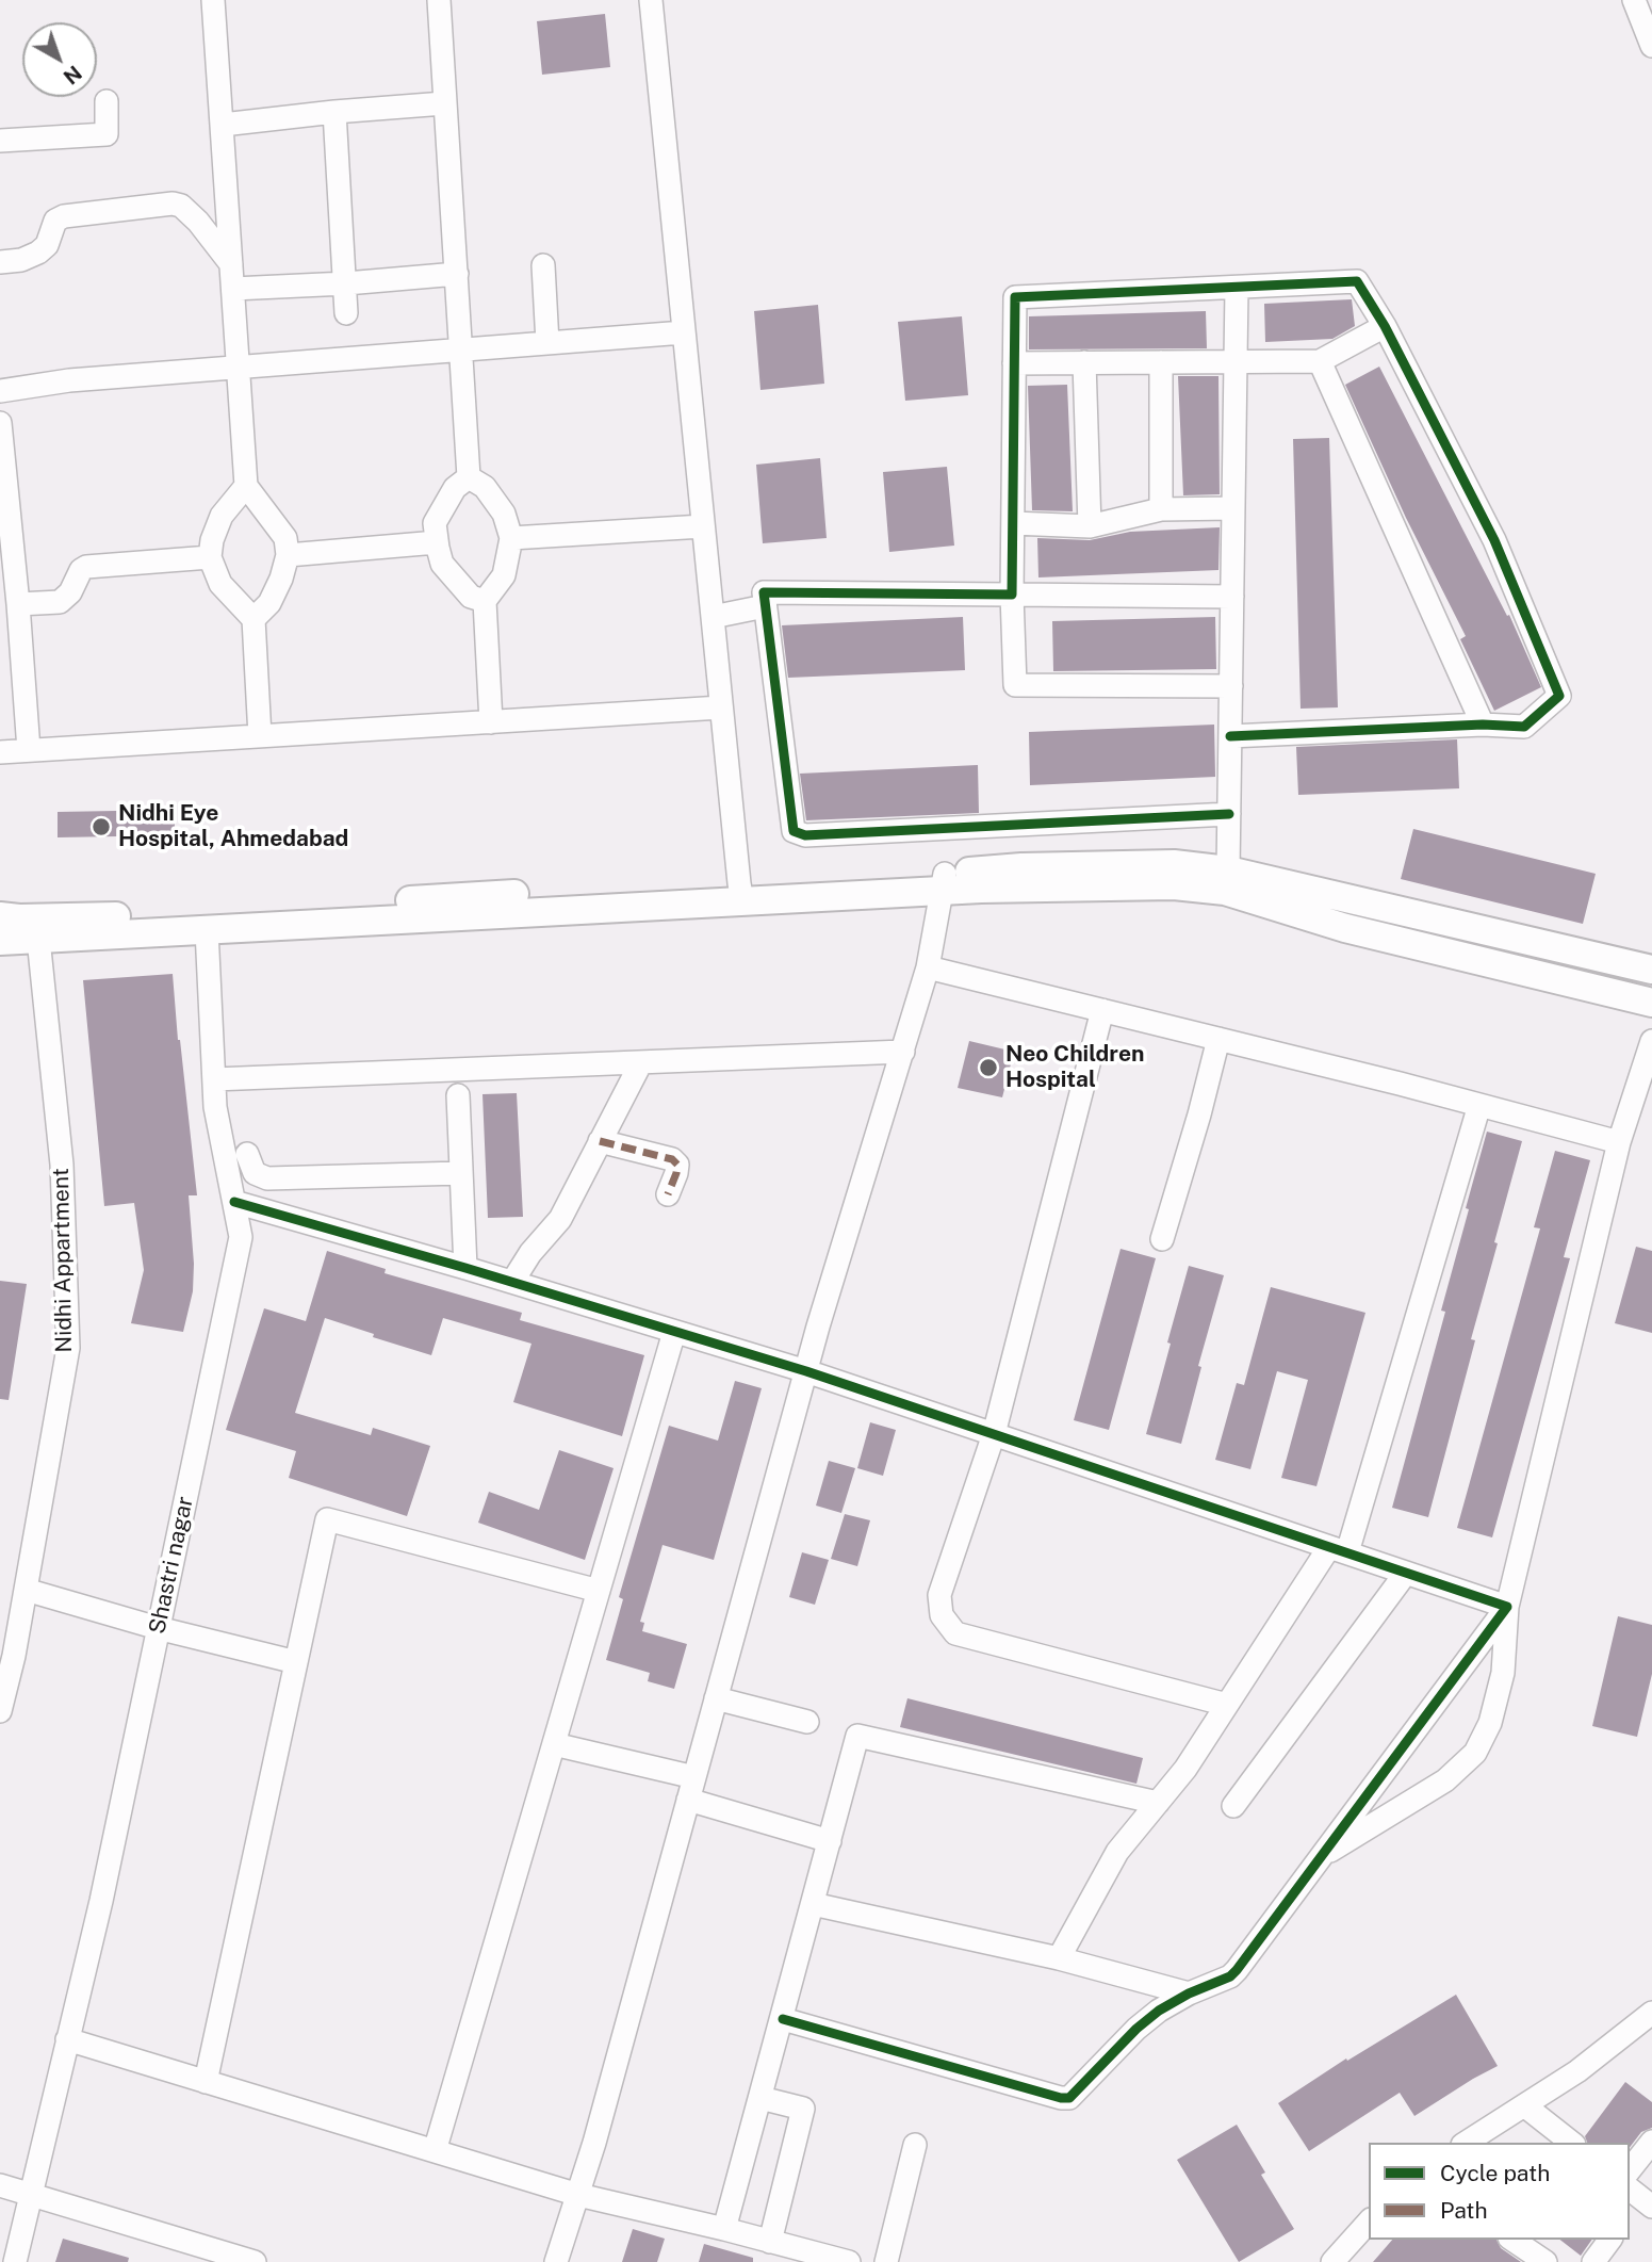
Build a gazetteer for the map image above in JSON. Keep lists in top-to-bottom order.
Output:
{
  "streets": {
    "street": ["Nidhi Appartment", "Shastri nagar"]
  },
  "places": ["Nidhi Eye Hospital, Ahmedabad", "Neo Children Hospital"],
  "legend": ["Cycle path", "Path"],
  "north": "bottom right"
}
